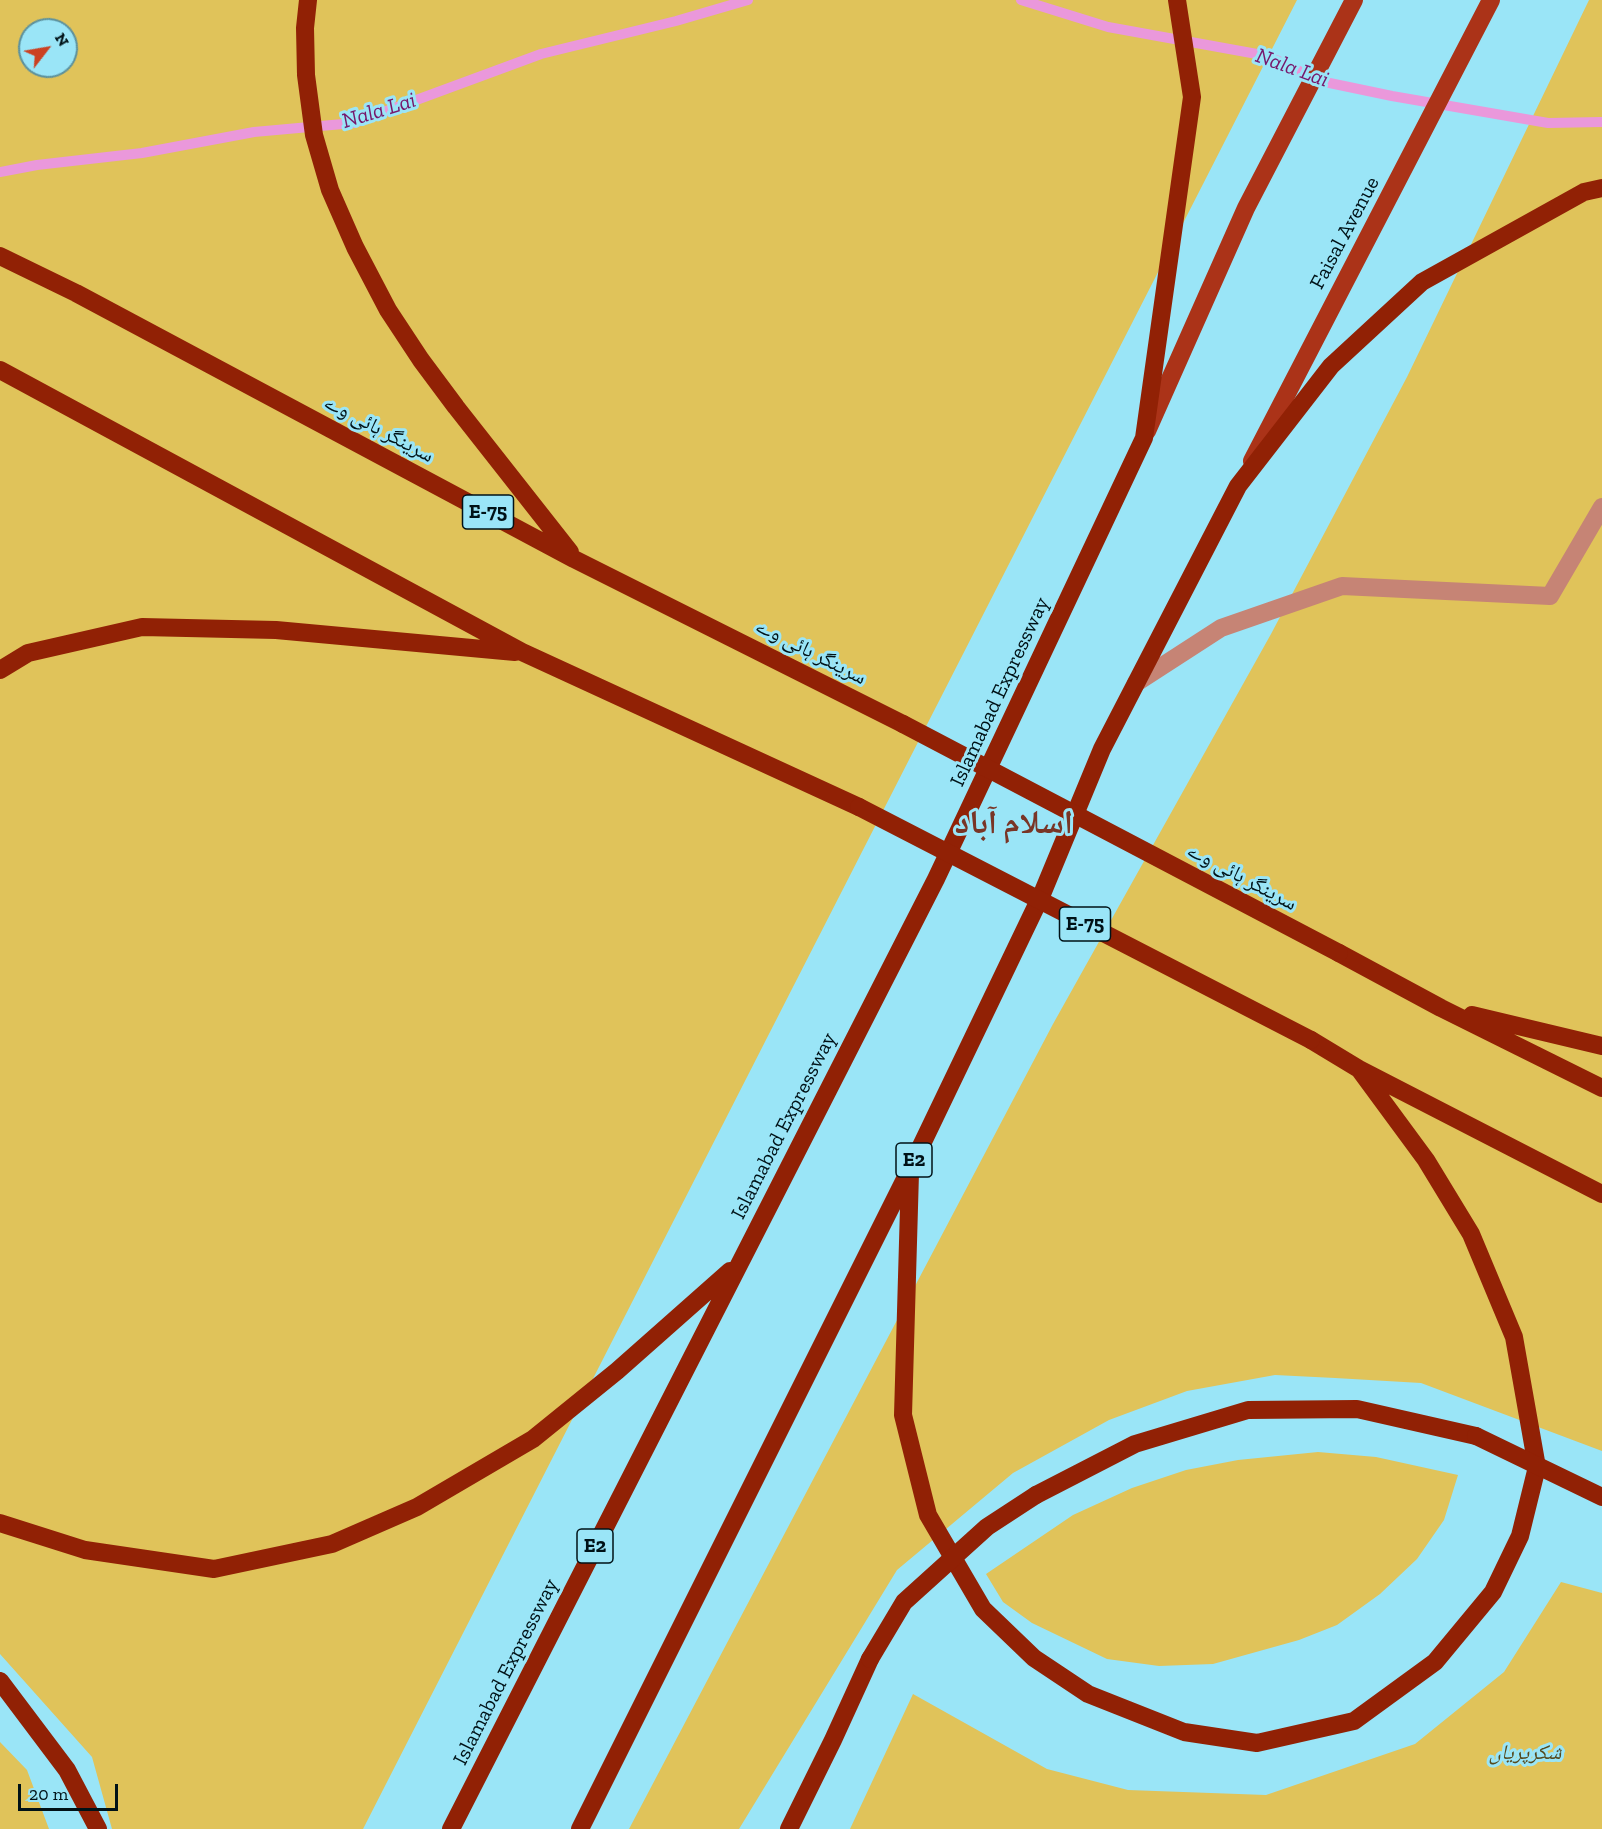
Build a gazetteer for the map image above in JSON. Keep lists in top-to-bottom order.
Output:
{
  "streets": {
    "highway": [
      "سرینگر ہائی وے",
      "E-75",
      "Islamabad Expressway",
      "E2"
    ],
    "main road": ["Faisal Avenue"]
  },
  "crossings": [
    ["Faisal Avenue", "E2"]
  ],
  "districts": ["اسلام آباد"],
  "water": ["Nala Lai"],
  "parks": ["شکرپریاں"],
  "scale_bar": "20 m",
  "north": "top right"
}
